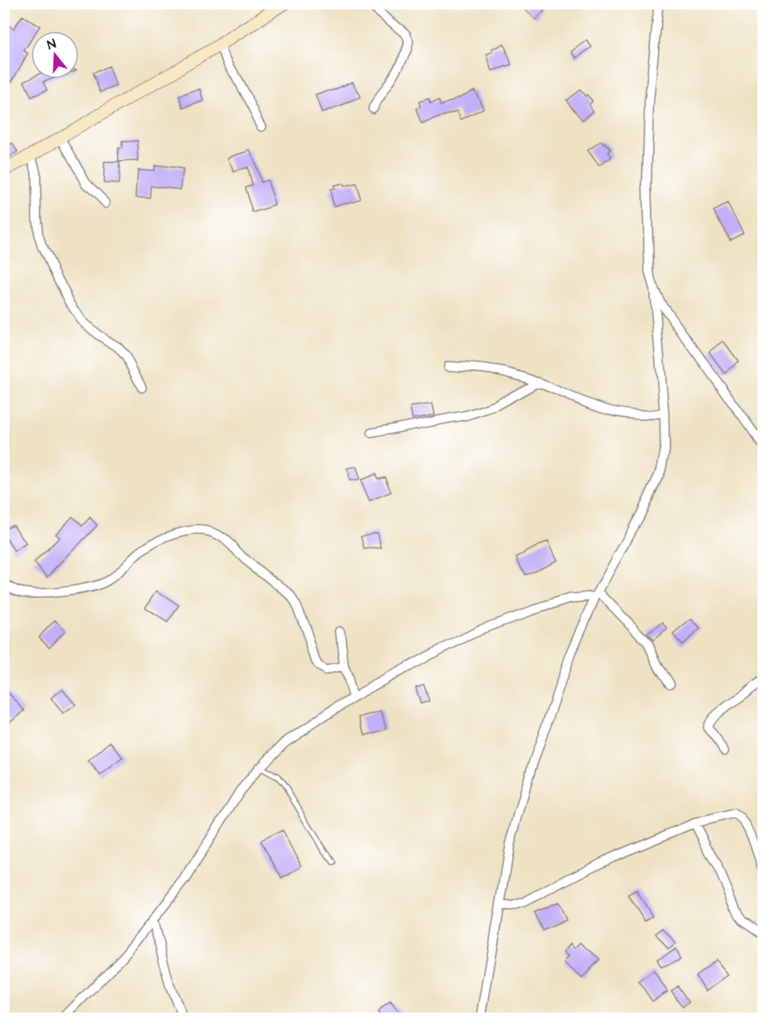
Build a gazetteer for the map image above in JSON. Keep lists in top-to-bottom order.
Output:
{
  "north": "top"
}
